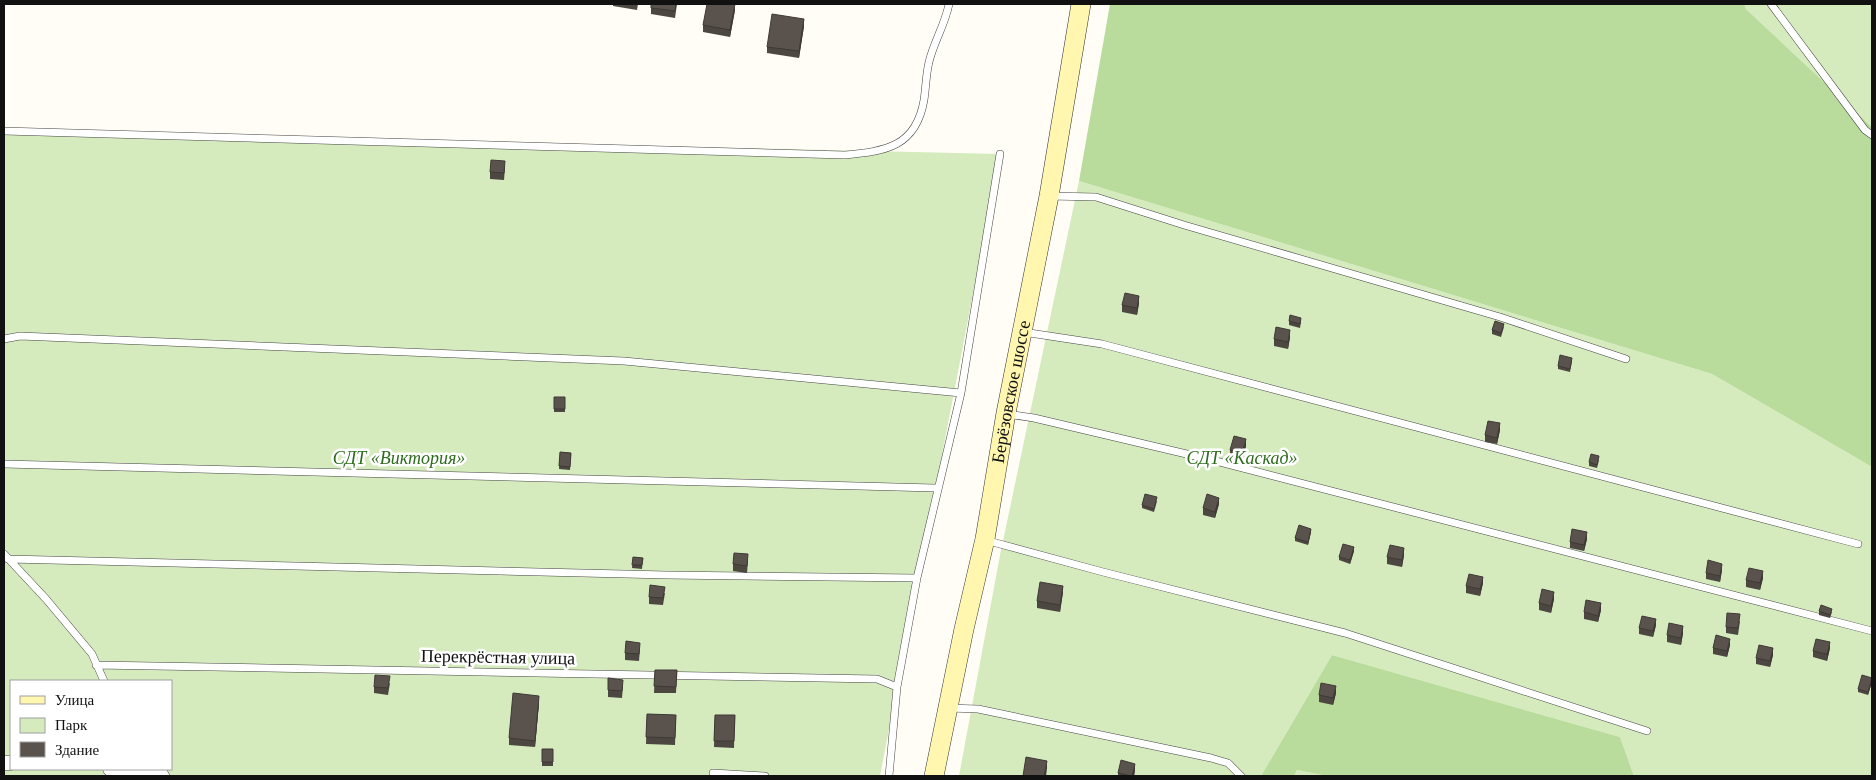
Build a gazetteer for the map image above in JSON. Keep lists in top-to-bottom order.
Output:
{
  "streets": {
    "street": ["Берёзовское шоссе"],
    "lane": ["Перекрёстная улица"]
  },
  "parks": ["СДТ «Виктория»", "СДТ «Каскад»"],
  "legend": ["Улица", "Парк", "Здание"]
}
